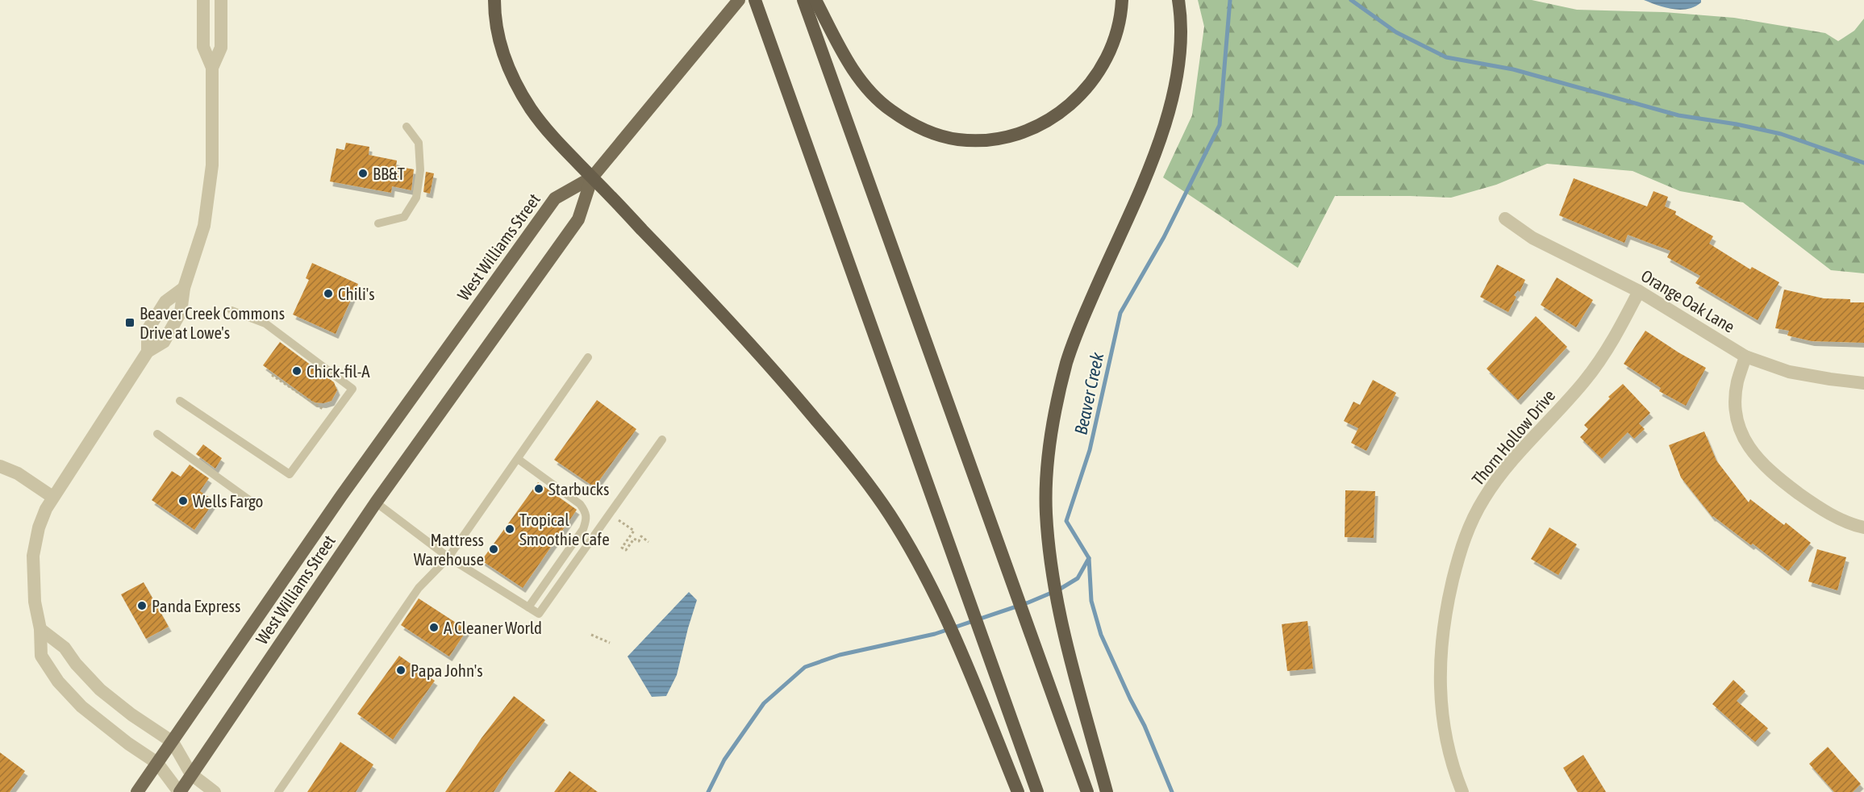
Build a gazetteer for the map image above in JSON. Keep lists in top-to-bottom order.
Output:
{
  "streets": {
    "main road": ["West Williams Street"],
    "street": ["Orange Oak Lane", "Thorn Hollow Drive"]
  },
  "crossings": [
    ["Orange Oak Lane", "Thorn Hollow Drive"]
  ],
  "water": ["Beaver Creek"],
  "places": {
    "other": [
      "BB&T",
      "Chili's",
      "Chick-fil-A",
      "Starbucks",
      "Wells Fargo",
      "Tropical Smoothie Cafe",
      "Mattress Warehouse",
      "Panda Express",
      "A Cleaner World",
      "Papa John's"
    ],
    "transit": ["Beaver Creek Commons Drive at Lowe's"]
  }
}
